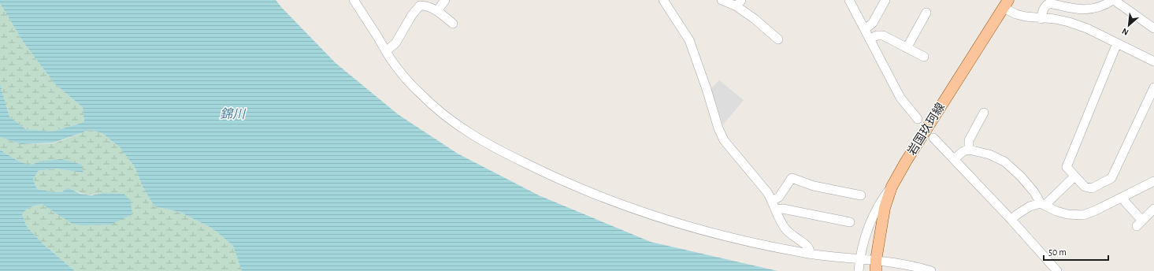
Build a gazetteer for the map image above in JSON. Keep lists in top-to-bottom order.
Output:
{
  "streets": {
    "main road": ["岩国玖珂線"]
  },
  "water": ["錦川"],
  "scale_bar": "50 m",
  "north": "bottom left"
}
